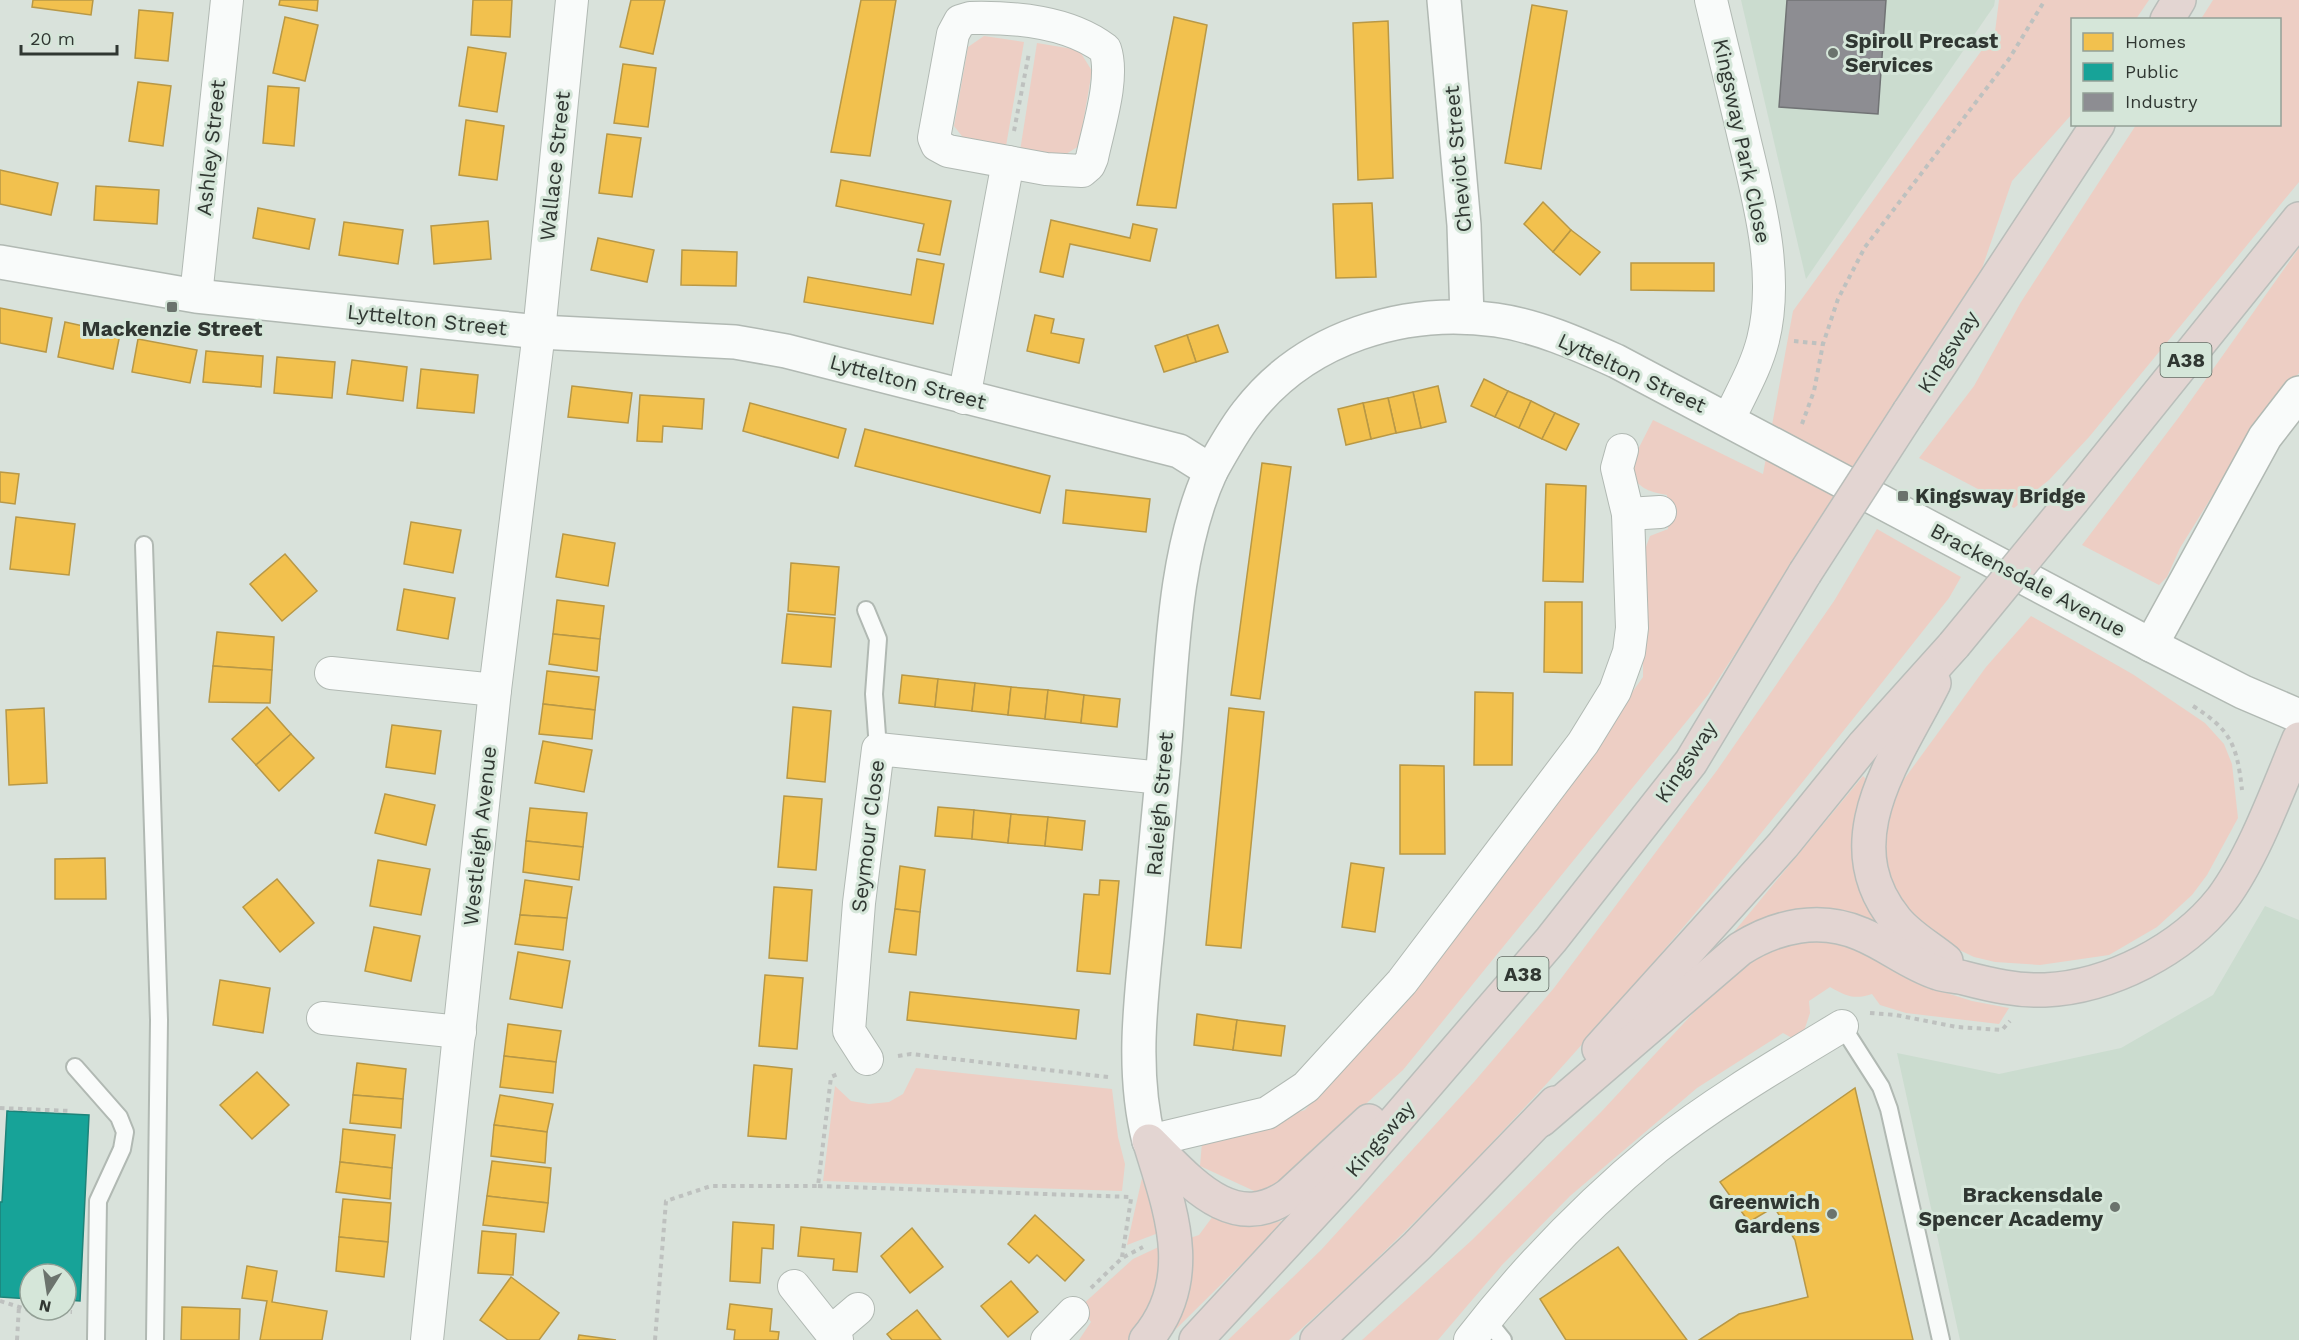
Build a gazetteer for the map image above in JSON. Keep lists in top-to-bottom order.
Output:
{
  "streets": {
    "highway": ["Kingsway", "A38"],
    "street": [
      "Kingsway Park Close",
      "Ashley Street",
      "Cheviot Street",
      "Wallace Street",
      "Lyttelton Street",
      "Brackensdale Avenue",
      "Raleigh Street",
      "Westleigh Avenue",
      "Seymour Close"
    ]
  },
  "crossings": [
    ["Kingsway Park Close", "Lyttelton Street"],
    ["Kingsway Park Close", "Brackensdale Avenue"],
    ["Ashley Street", "Lyttelton Street"],
    ["Cheviot Street", "Lyttelton Street"],
    ["Wallace Street", "Lyttelton Street"],
    ["Wallace Street", "Westleigh Avenue"],
    ["Lyttelton Street", "Brackensdale Avenue"],
    ["Lyttelton Street", "Raleigh Street"],
    ["Lyttelton Street", "Westleigh Avenue"],
    ["Raleigh Street", "Seymour Close"]
  ],
  "places": {
    "other": ["Spiroll Precast Services", "Brackensdale Spencer Academy", "Greenwich Gardens"],
    "transit": ["Mackenzie Street", "Kingsway Bridge"]
  },
  "legend": ["Homes", "Public", "Industry"],
  "scale_bar": "20 m",
  "north": "bottom"
}
